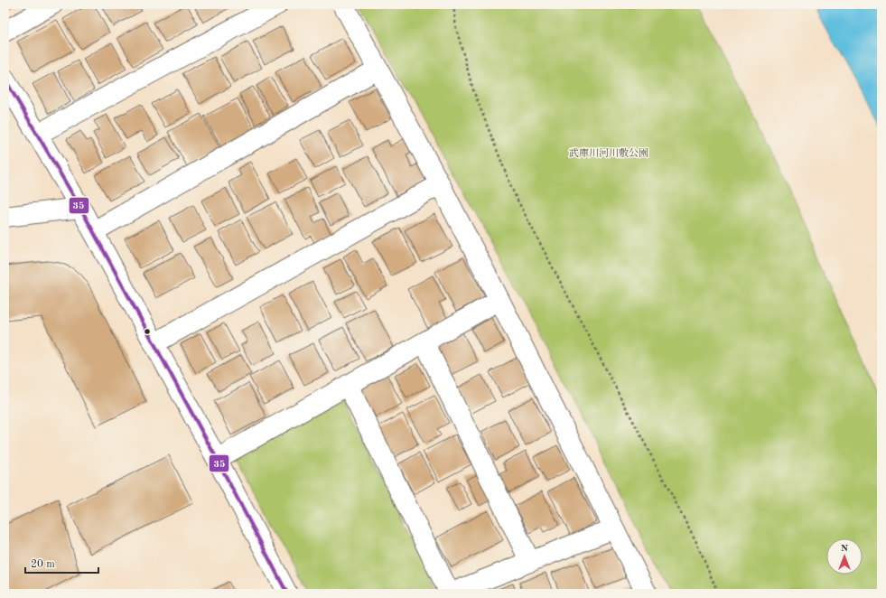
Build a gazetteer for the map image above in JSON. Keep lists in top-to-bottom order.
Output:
{
  "parks": ["武庫川河川敷公園"],
  "lines": ["transit line 35"],
  "scale_bar": "20 m",
  "north": "top"
}
